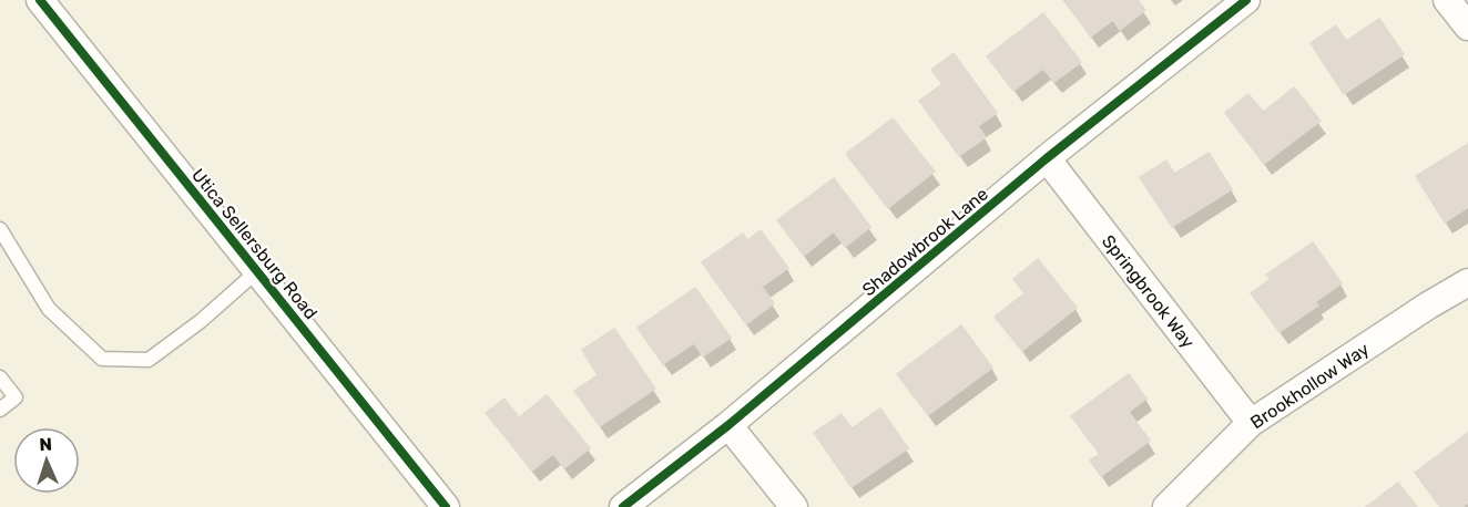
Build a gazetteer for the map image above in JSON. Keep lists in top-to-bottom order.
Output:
{
  "streets": {
    "street": [
      "Shadowbrook Lane",
      "Utica Sellersburg Road",
      "Springbrook Way",
      "Brookhollow Way"
    ]
  },
  "crossings": [
    ["Shadowbrook Lane", "Springbrook Way"],
    ["Springbrook Way", "Brookhollow Way"]
  ],
  "north": "top"
}
